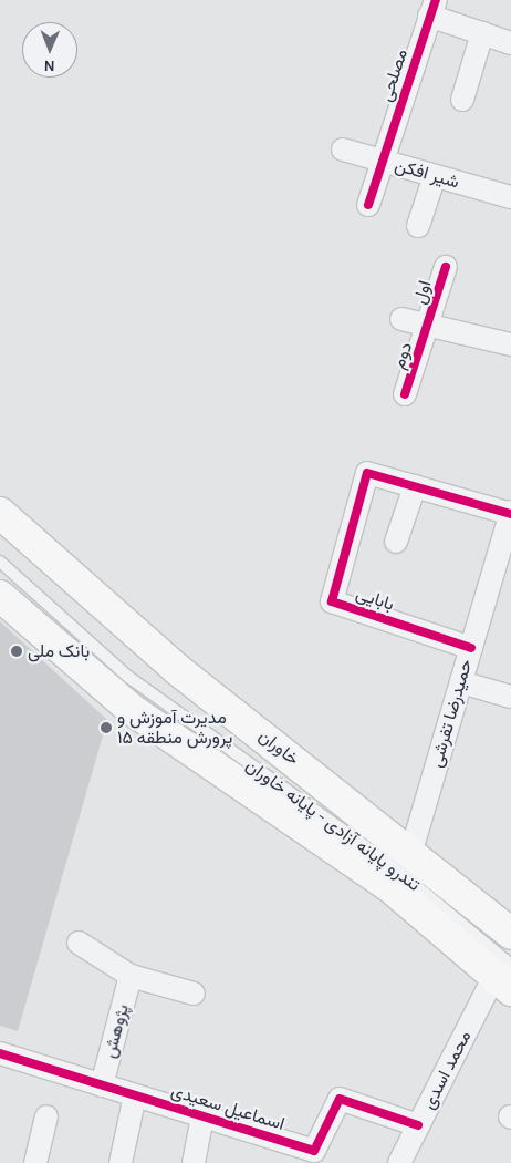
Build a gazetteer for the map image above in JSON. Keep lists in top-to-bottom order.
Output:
{
  "streets": {
    "main road": ["خاوران"],
    "street": [
      "مصلحی",
      "شیر افکن",
      "اول",
      "دوم",
      "بابایی",
      "حمیدرضا تفرشی",
      "پژوهش",
      "محمد اسدی",
      "اسماعیل سعیدی"
    ],
    "lane": ["تندرو پایانه آزادی - پایانه خاوران"]
  },
  "crossings": [
    ["مصلحی", "شیر افکن"],
    ["اول", "دوم"],
    ["بابایی", "حمیدرضا تفرشی"],
    ["حمیدرضا تفرشی", "خاوران"],
    ["تندرو پایانه آزادی - پایانه خاوران", "محمد اسدی"],
    ["پژوهش", "اسماعیل سعیدی"],
    ["محمد اسدی", "اسماعیل سعیدی"]
  ],
  "places": ["بانک ملی", "مدیرت آموزش و پرورش منطقه ۱۵"],
  "north": "bottom"
}
